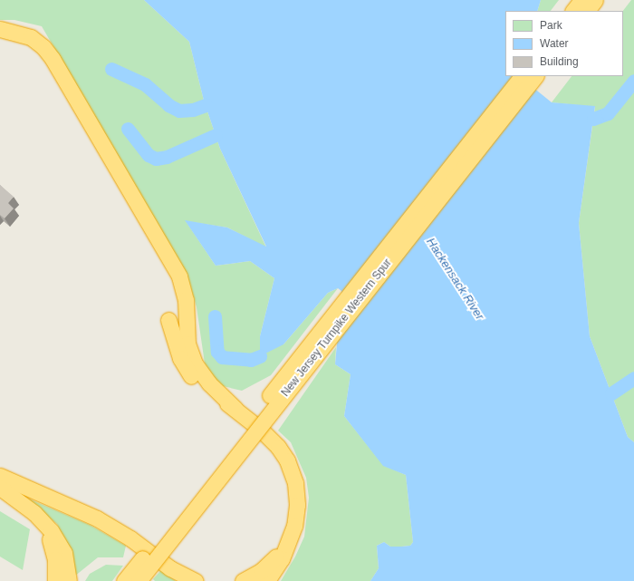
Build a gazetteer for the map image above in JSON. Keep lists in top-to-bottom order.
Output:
{
  "streets": {
    "highway": ["New Jersey Turnpike Western Spur"]
  },
  "water": ["Hackensack River"],
  "legend": ["Park", "Water", "Building"]
}
